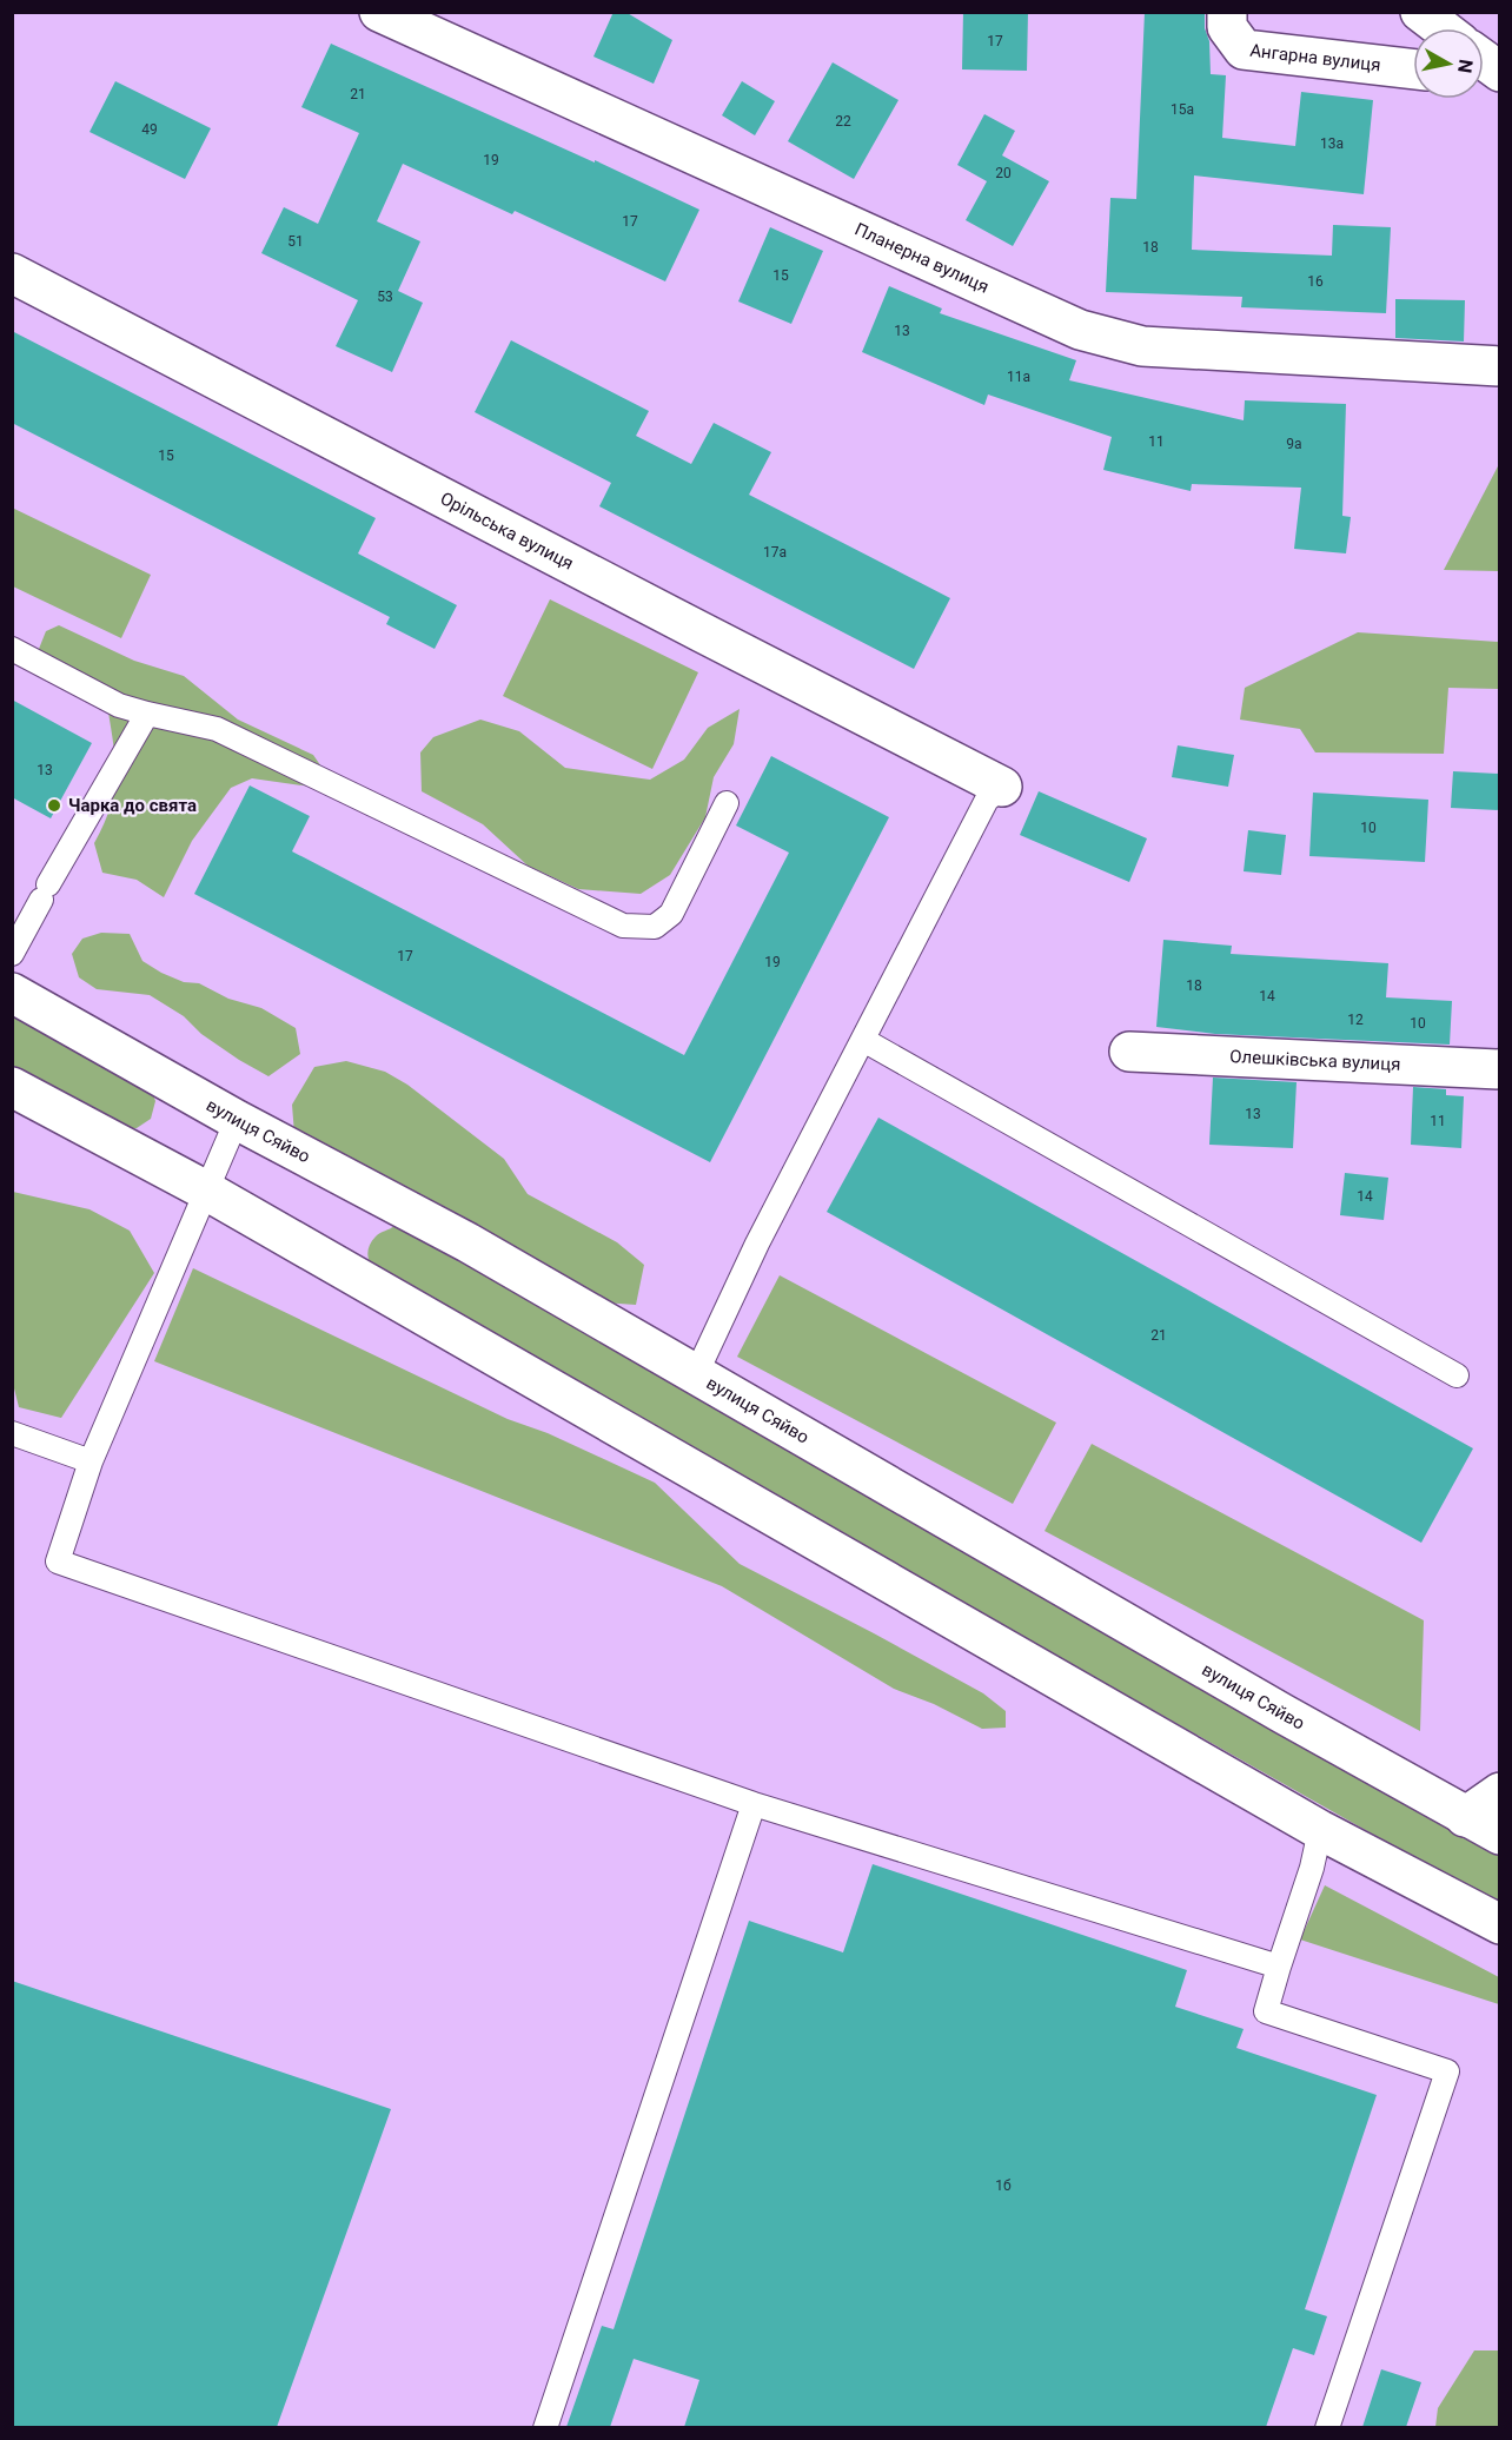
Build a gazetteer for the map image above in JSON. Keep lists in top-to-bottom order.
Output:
{
  "streets": {
    "main road": [
      "Ангарна вулиця",
      "Планерна вулиця",
      "Орільська вулиця",
      "Олешківська вулиця",
      "вулиця Сяйво"
    ]
  },
  "places": ["Чарка до свята"],
  "house_numbers": [
    "17",
    "21",
    "15а",
    "22",
    "49",
    "13а",
    "19",
    "20",
    "17",
    "51",
    "18",
    "15",
    "16",
    "53",
    "13",
    "11а",
    "11",
    "9а",
    "15",
    "17а",
    "13",
    "10",
    "17",
    "19",
    "18",
    "14",
    "12",
    "10",
    "13",
    "11",
    "14",
    "21",
    "1б"
  ],
  "north": "right"
}
